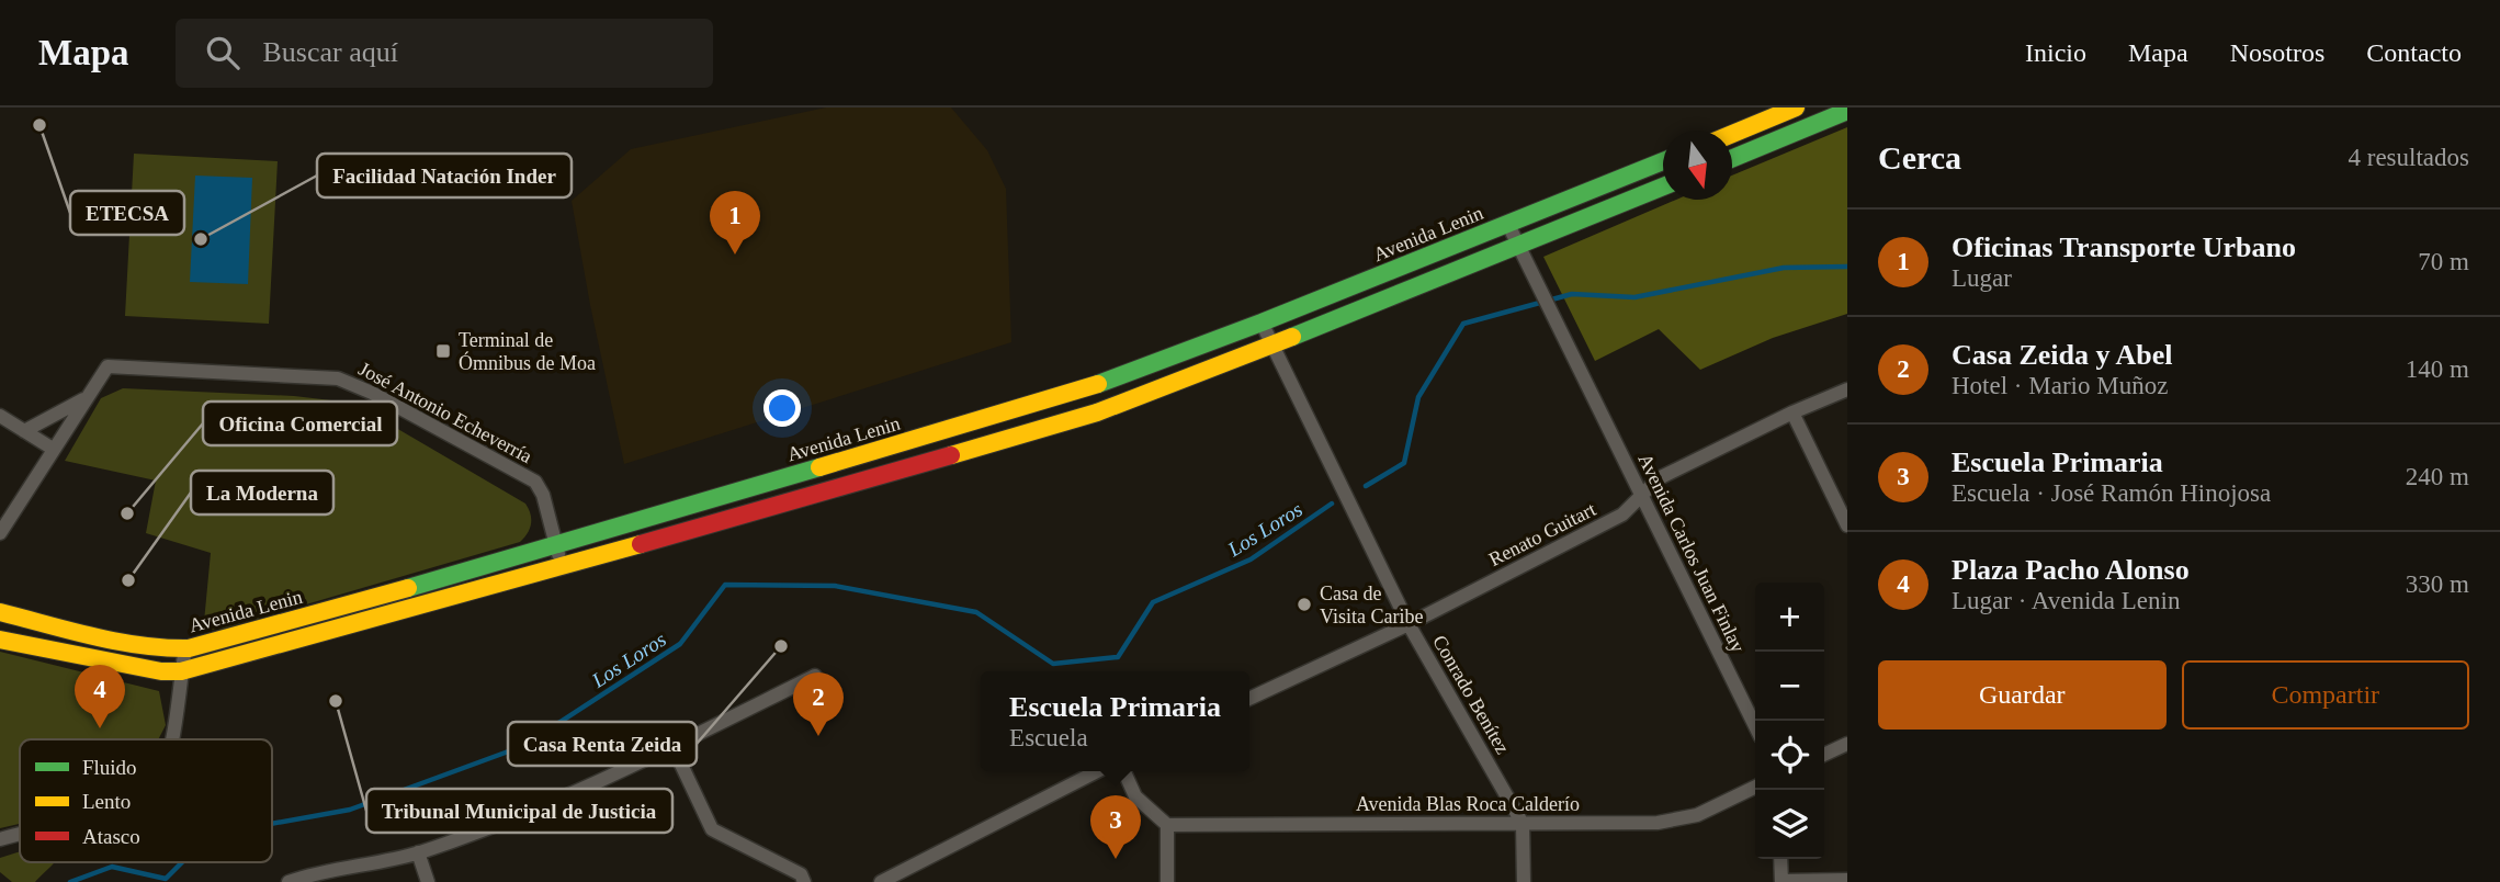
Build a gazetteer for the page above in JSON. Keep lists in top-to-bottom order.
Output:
{
  "streets": {
    "main road": ["Avenida Lenin"],
    "street": [
      "José Antonio Echeverría",
      "Renato Guitart",
      "Avenida Carlos Juan Finlay",
      "Conrado Benítez",
      "Avenida Blas Roca Calderío"
    ]
  },
  "crossings": [
    ["Avenida Lenin", "José Antonio Echeverría"],
    ["Avenida Lenin", "Conrado Benítez"],
    ["Renato Guitart", "Avenida Carlos Juan Finlay"],
    ["Renato Guitart", "Conrado Benítez"],
    ["Conrado Benítez", "Avenida Blas Roca Calderío"]
  ],
  "water": ["Los Loros"],
  "places": {
    "other": [
      "ETECSA",
      "Facilidad Natación Inder",
      "Oficina Comercial",
      "La Moderna",
      "Casa de Visita Caribe",
      "Casa Renta Zeida",
      "Tribunal Municipal de Justicia"
    ],
    "transit": ["Terminal de Ómnibus de Moa"]
  },
  "legend": ["Fluido", "Lento", "Atasco"],
  "north": "bottom",
  "page": {
    "header": "Mapa",
    "search": "Buscar aquí",
    "nav": [
      "Inicio",
      "Mapa",
      "Nosotros",
      "Contacto"
    ],
    "heading": ["Cerca", "4 resultados"],
    "pins": [
      "1",
      "4",
      "2",
      "3"
    ],
    "list": [
      {
        "mark": "1",
        "name": "Oficinas Transporte Urbano",
        "note": "Lugar",
        "value": "70 m"
      },
      {
        "mark": "2",
        "name": "Casa Zeida y Abel",
        "note": "Hotel · Mario Muñoz",
        "value": "140 m"
      },
      {
        "mark": "3",
        "name": "Escuela Primaria",
        "note": "Escuela · José Ramón Hinojosa",
        "value": "240 m"
      },
      {
        "mark": "4",
        "name": "Plaza Pacho Alonso",
        "note": "Lugar · Avenida Lenin",
        "value": "330 m"
      }
    ],
    "map_buttons": ["+", "−"],
    "buttons": ["Guardar", "Compartir"],
    "popup": ["Escuela Primaria", "Escuela"]
  }
}
